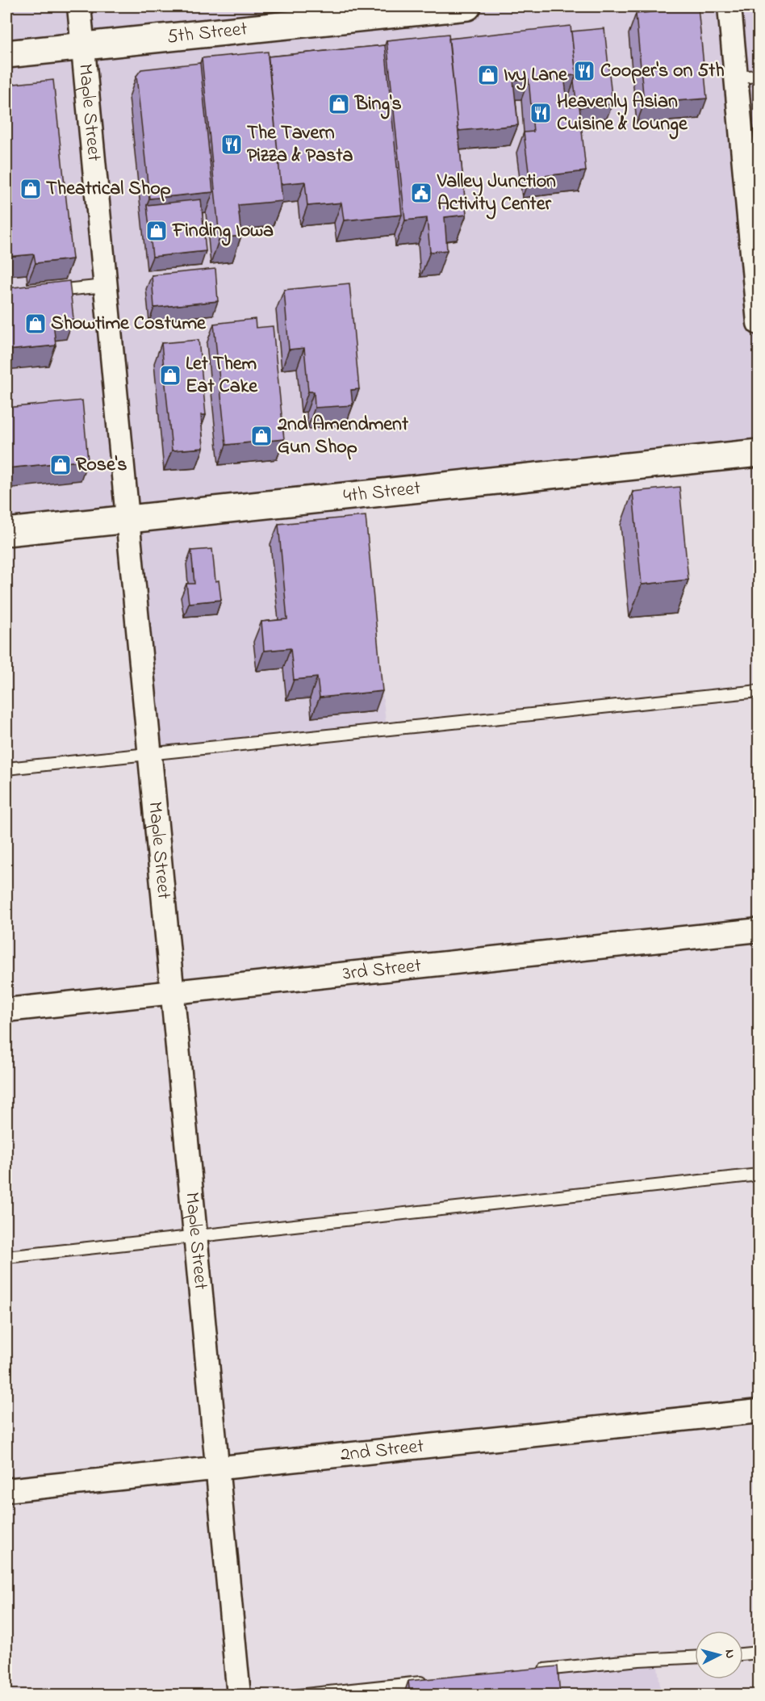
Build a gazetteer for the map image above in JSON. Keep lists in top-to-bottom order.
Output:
{
  "streets": {
    "street": [
      "5th Street",
      "Maple Street",
      "4th Street",
      "3rd Street",
      "2nd Street"
    ]
  },
  "crossings": [
    ["5th Street", "Maple Street"],
    ["Maple Street", "4th Street"],
    ["Maple Street", "3rd Street"],
    ["Maple Street", "2nd Street"]
  ],
  "places": {
    "restaurant": ["Cooper's on 5th", "Heavenly Asian Cuisine & Lounge", "The Tavern Pizza & Pasta"],
    "shop": [
      "Ivy Lane",
      "Bing's",
      "Theatrical Shop",
      "Finding Iowa",
      "Showtime Costume",
      "Let Them Eat Cake",
      "2nd Amendment Gun Shop",
      "Rose's"
    ],
    "public building": ["Valley Junction Activity Center"]
  },
  "north": "right"
}
